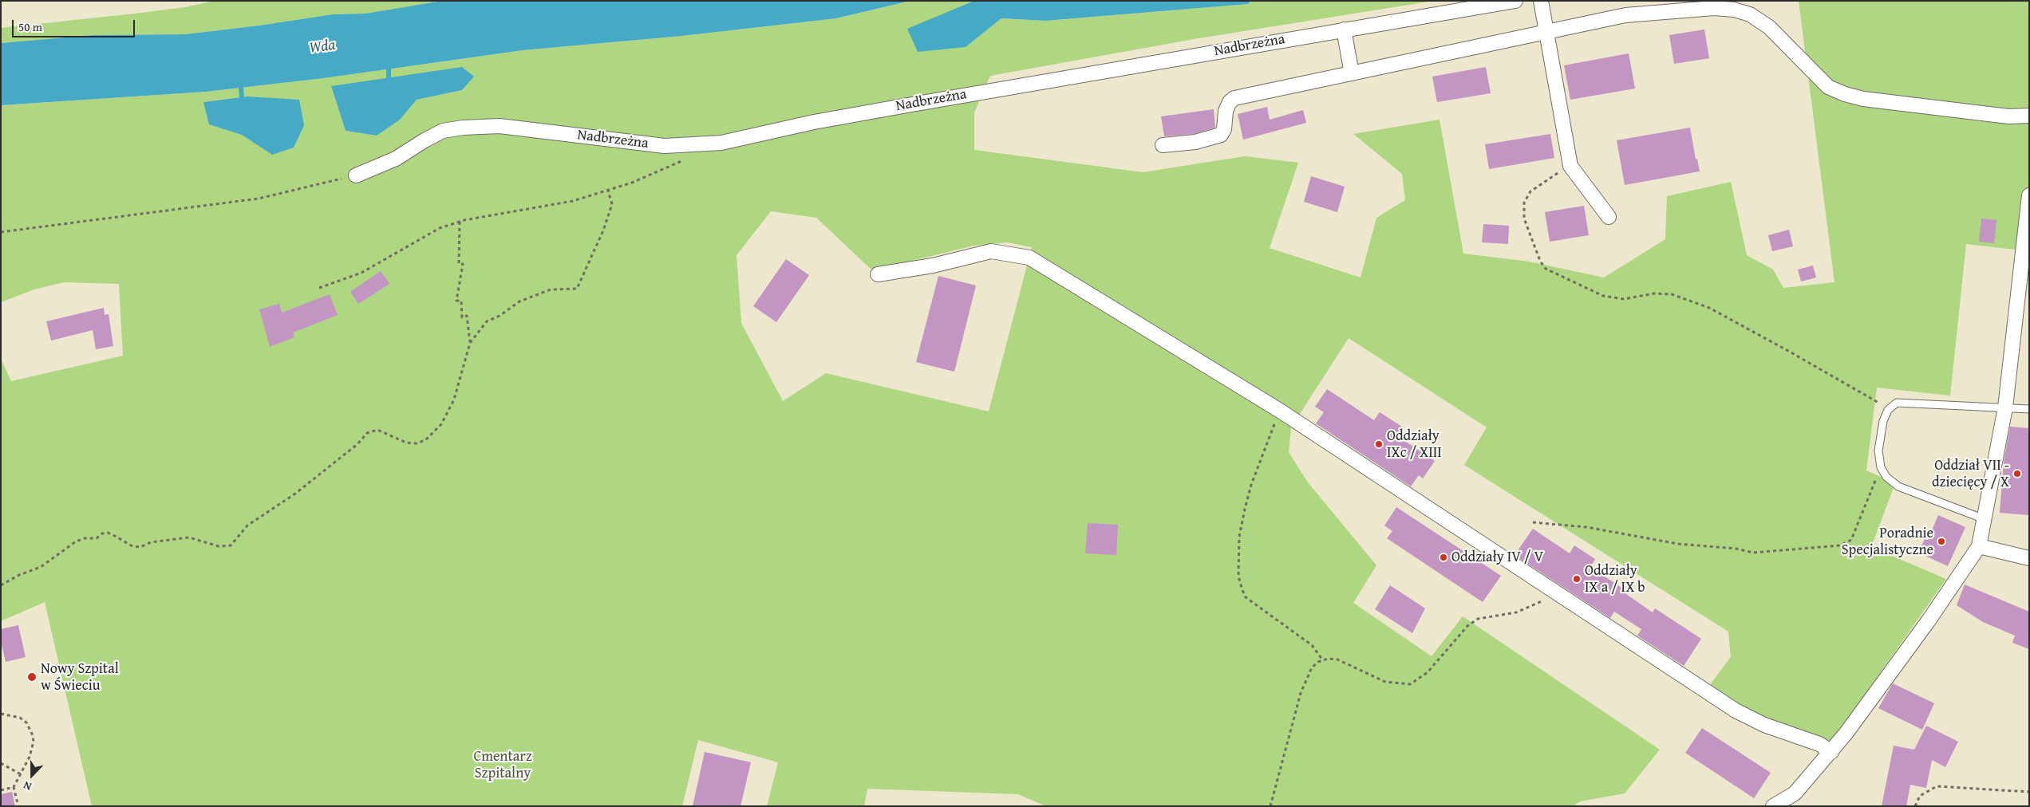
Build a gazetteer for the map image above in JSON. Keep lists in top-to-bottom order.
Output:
{
  "streets": {
    "street": ["Nadbrzeżna"]
  },
  "water": ["Wda"],
  "parks": ["Cmentarz Szpitalny"],
  "places": [
    "Oddziały IXc / XIII",
    "Oddział VII - dziecięcy / X",
    "Poradnie Specjalistyczne",
    "Oddziały IV / V",
    "Oddziały IX a / IX b",
    "Nowy Szpital w Świeciu"
  ],
  "scale_bar": "50 m",
  "north": "bottom"
}
